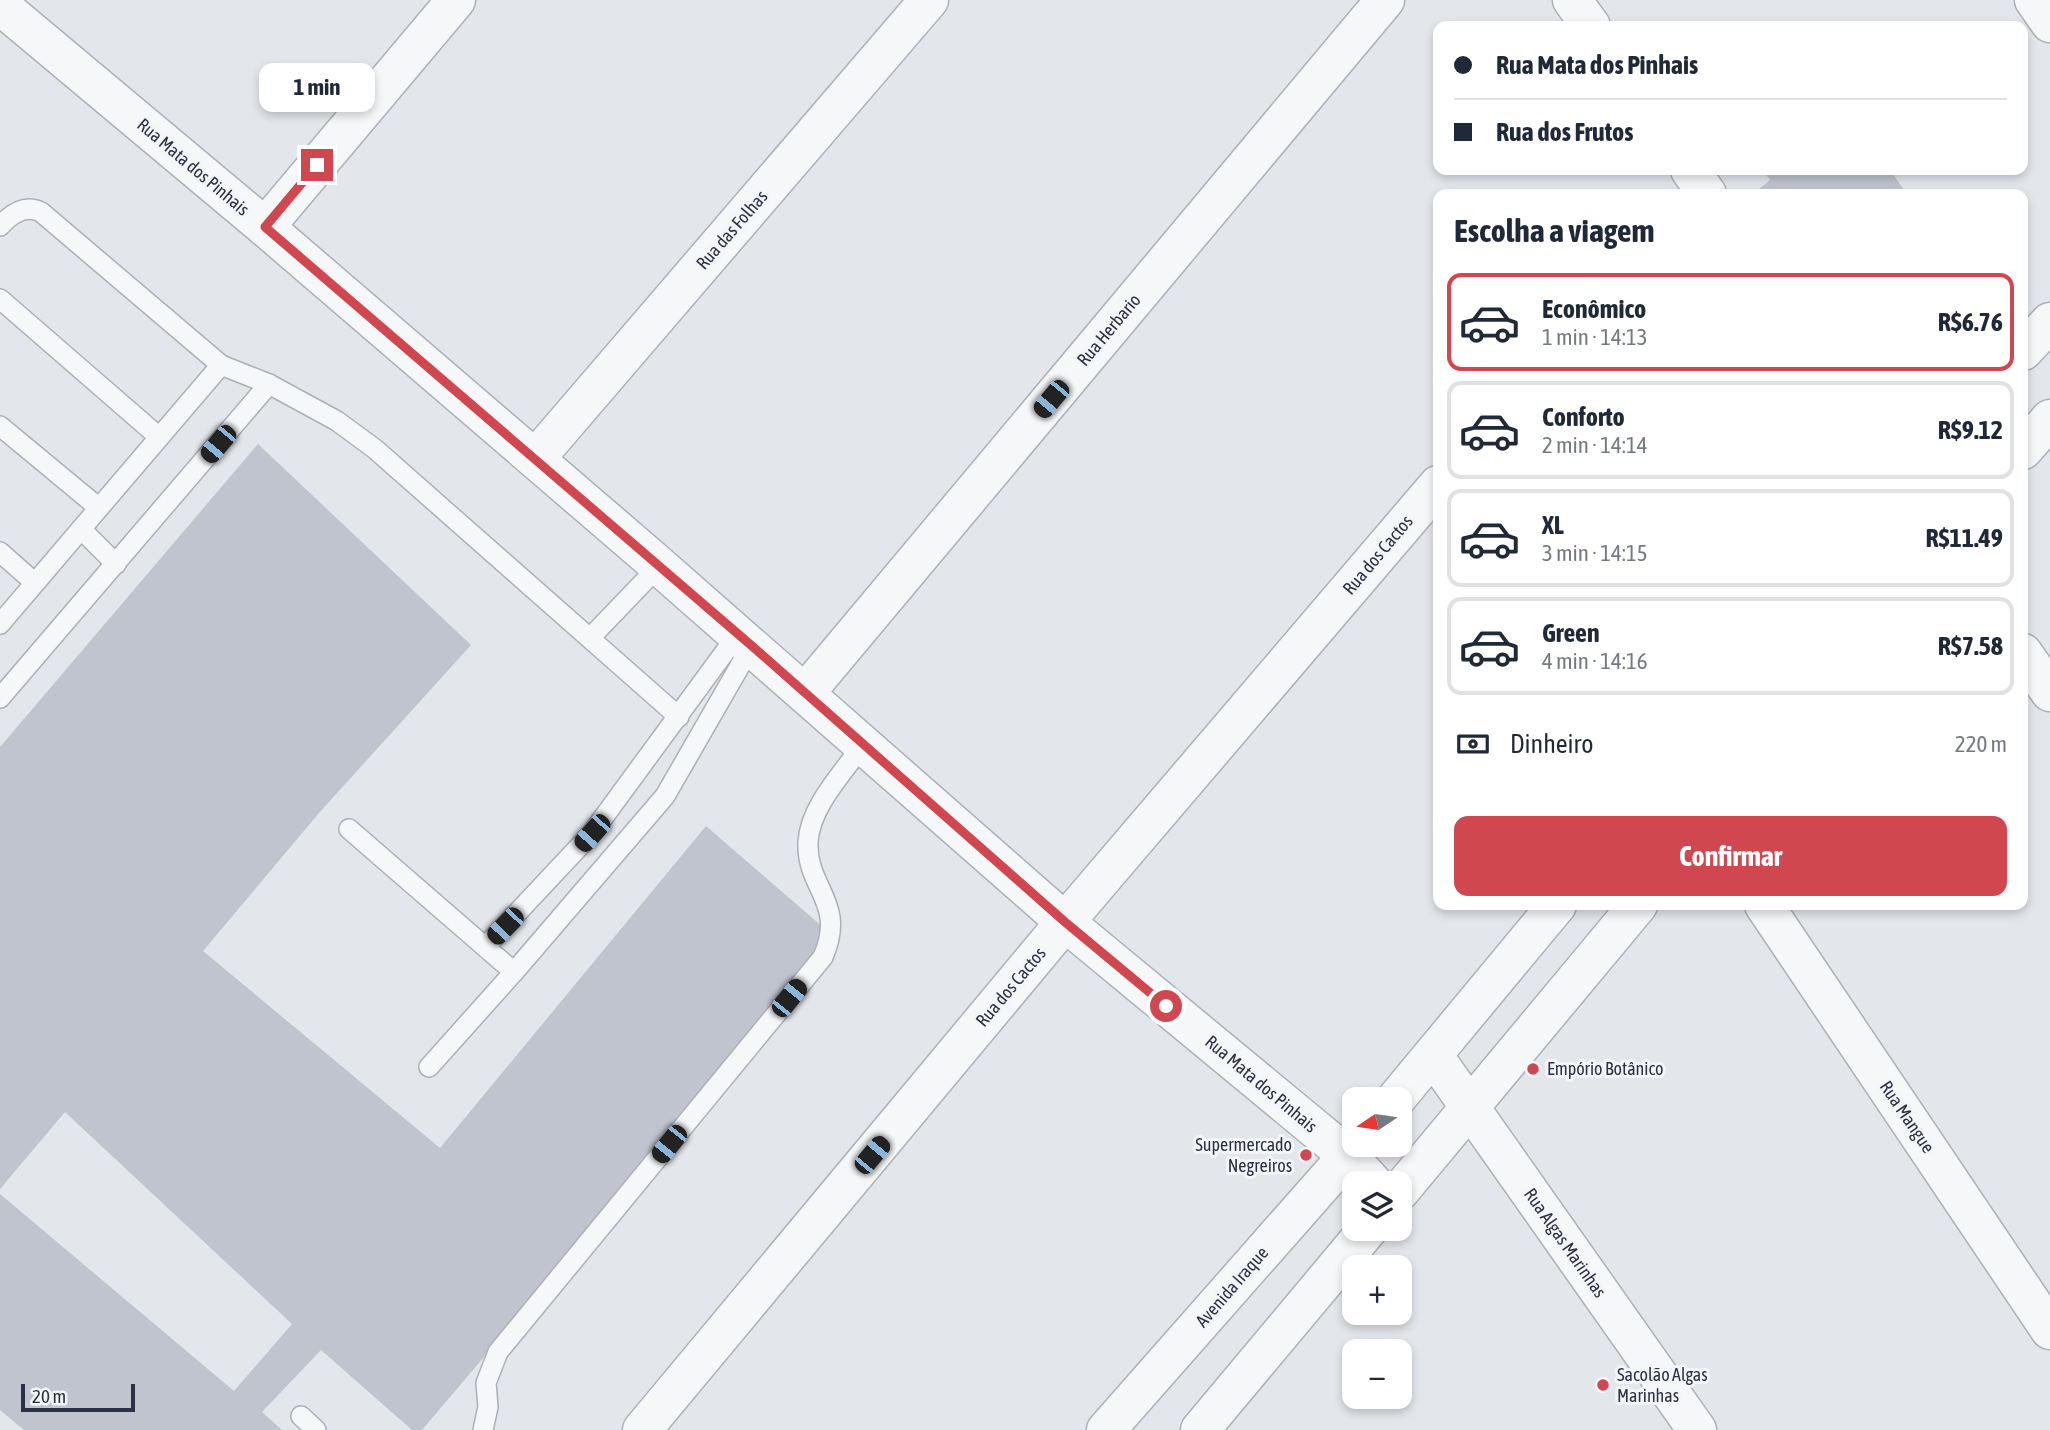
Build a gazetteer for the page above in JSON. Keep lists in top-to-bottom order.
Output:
{
  "streets": {
    "street": [
      "Rua Mata dos Pinhais",
      "Rua das Folhas",
      "Rua Herbario",
      "Rua dos Cactos",
      "Rua Mangue",
      "Rua Algas Marinhas",
      "Avenida Iraque"
    ]
  },
  "crossings": [
    ["Rua Mata dos Pinhais", "Rua das Folhas"],
    ["Rua Mata dos Pinhais", "Rua Herbario"],
    ["Rua Mata dos Pinhais", "Rua dos Cactos"],
    ["Rua Mata dos Pinhais", "Avenida Iraque"]
  ],
  "places": ["Empório Botânico", "Supermercado Negreiros", "Sacolão Algas Marinhas"],
  "scale_bar": "20 m",
  "north": "left",
  "page": {
    "banner": ["Rua Mata dos Pinhais", "Rua dos Frutos"],
    "bubble": "1 min",
    "heading": "Escolha a viagem",
    "list": [
      {
        "name": "Econômico",
        "note": "1 min · 14:13",
        "value": "R$6.76"
      },
      {
        "name": "Conforto",
        "note": "2 min · 14:14",
        "value": "R$9.12"
      },
      {
        "name": "XL",
        "note": "3 min · 14:15",
        "value": "R$11.49"
      },
      {
        "name": "Green",
        "note": "4 min · 14:16",
        "value": "R$7.58"
      }
    ],
    "pay": ["Dinheiro", "220 m"],
    "buttons": "Confirmar",
    "map_buttons": ["+", "−"],
    "scale": "20 m"
  }
}
